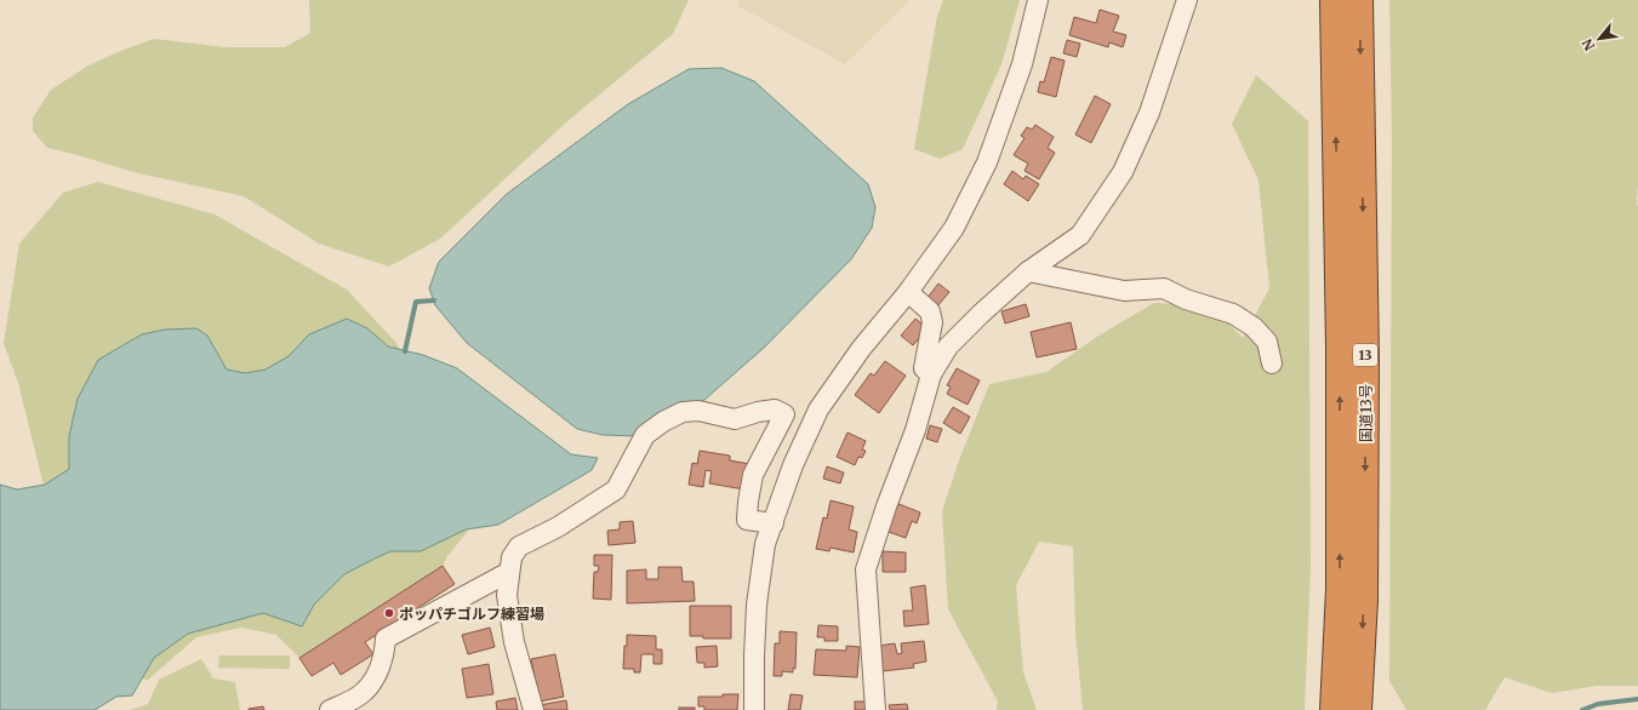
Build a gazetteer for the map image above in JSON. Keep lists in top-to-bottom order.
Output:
{
  "streets": {
    "highway": ["13", "国道13号"]
  },
  "places": ["ポッパチゴルフ練習場"],
  "north": "bottom left"
}
